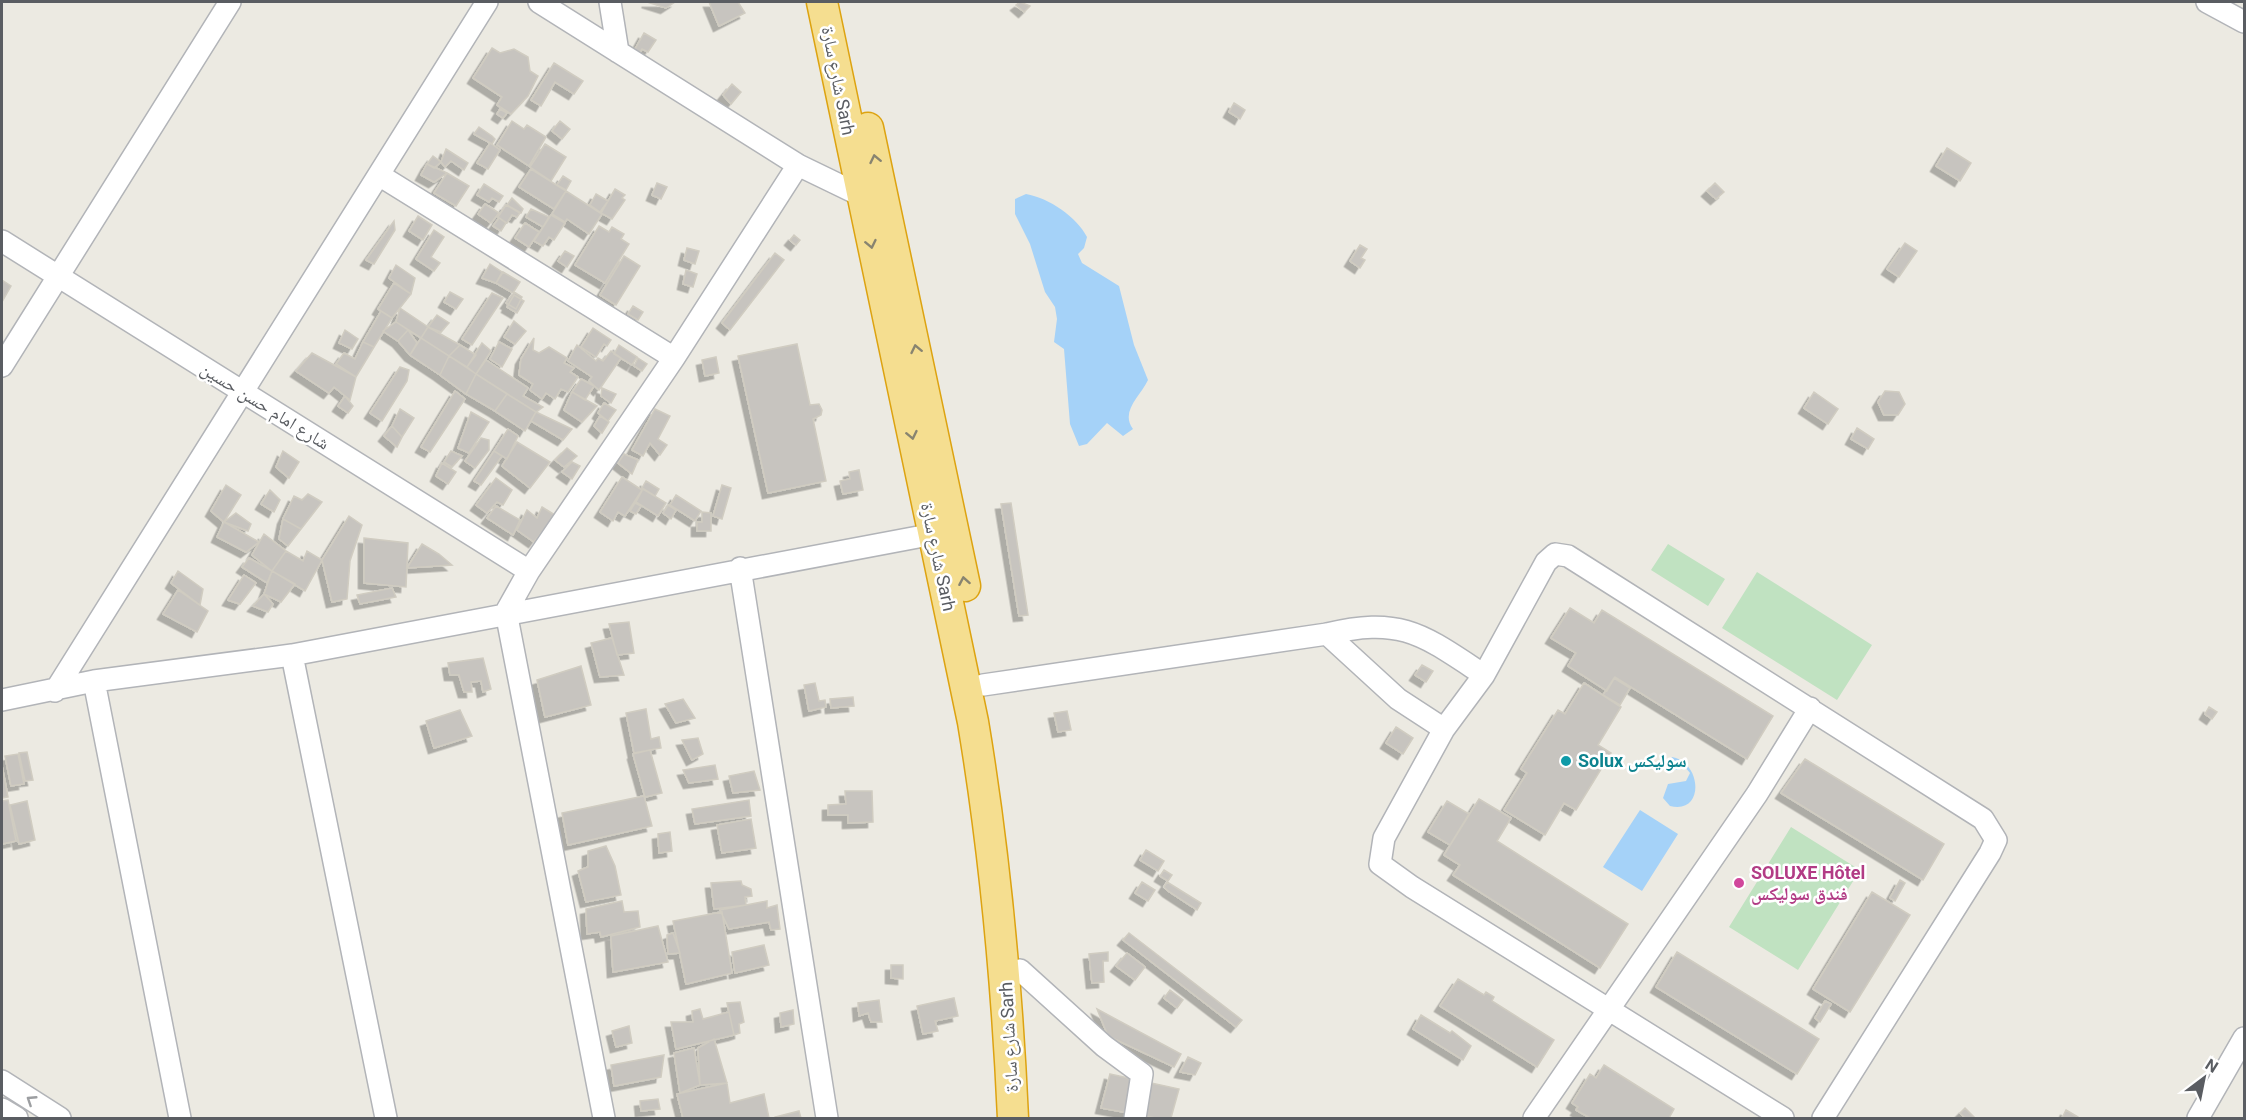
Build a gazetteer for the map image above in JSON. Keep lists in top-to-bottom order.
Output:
{
  "streets": {
    "highway": ["شارع سارة Sarh"],
    "street": ["شارع امام حسن حسين"]
  },
  "places": ["Solux سوليكس", "SOLUXE Hôtel فندق سوليكس"],
  "north": "top right"
}
